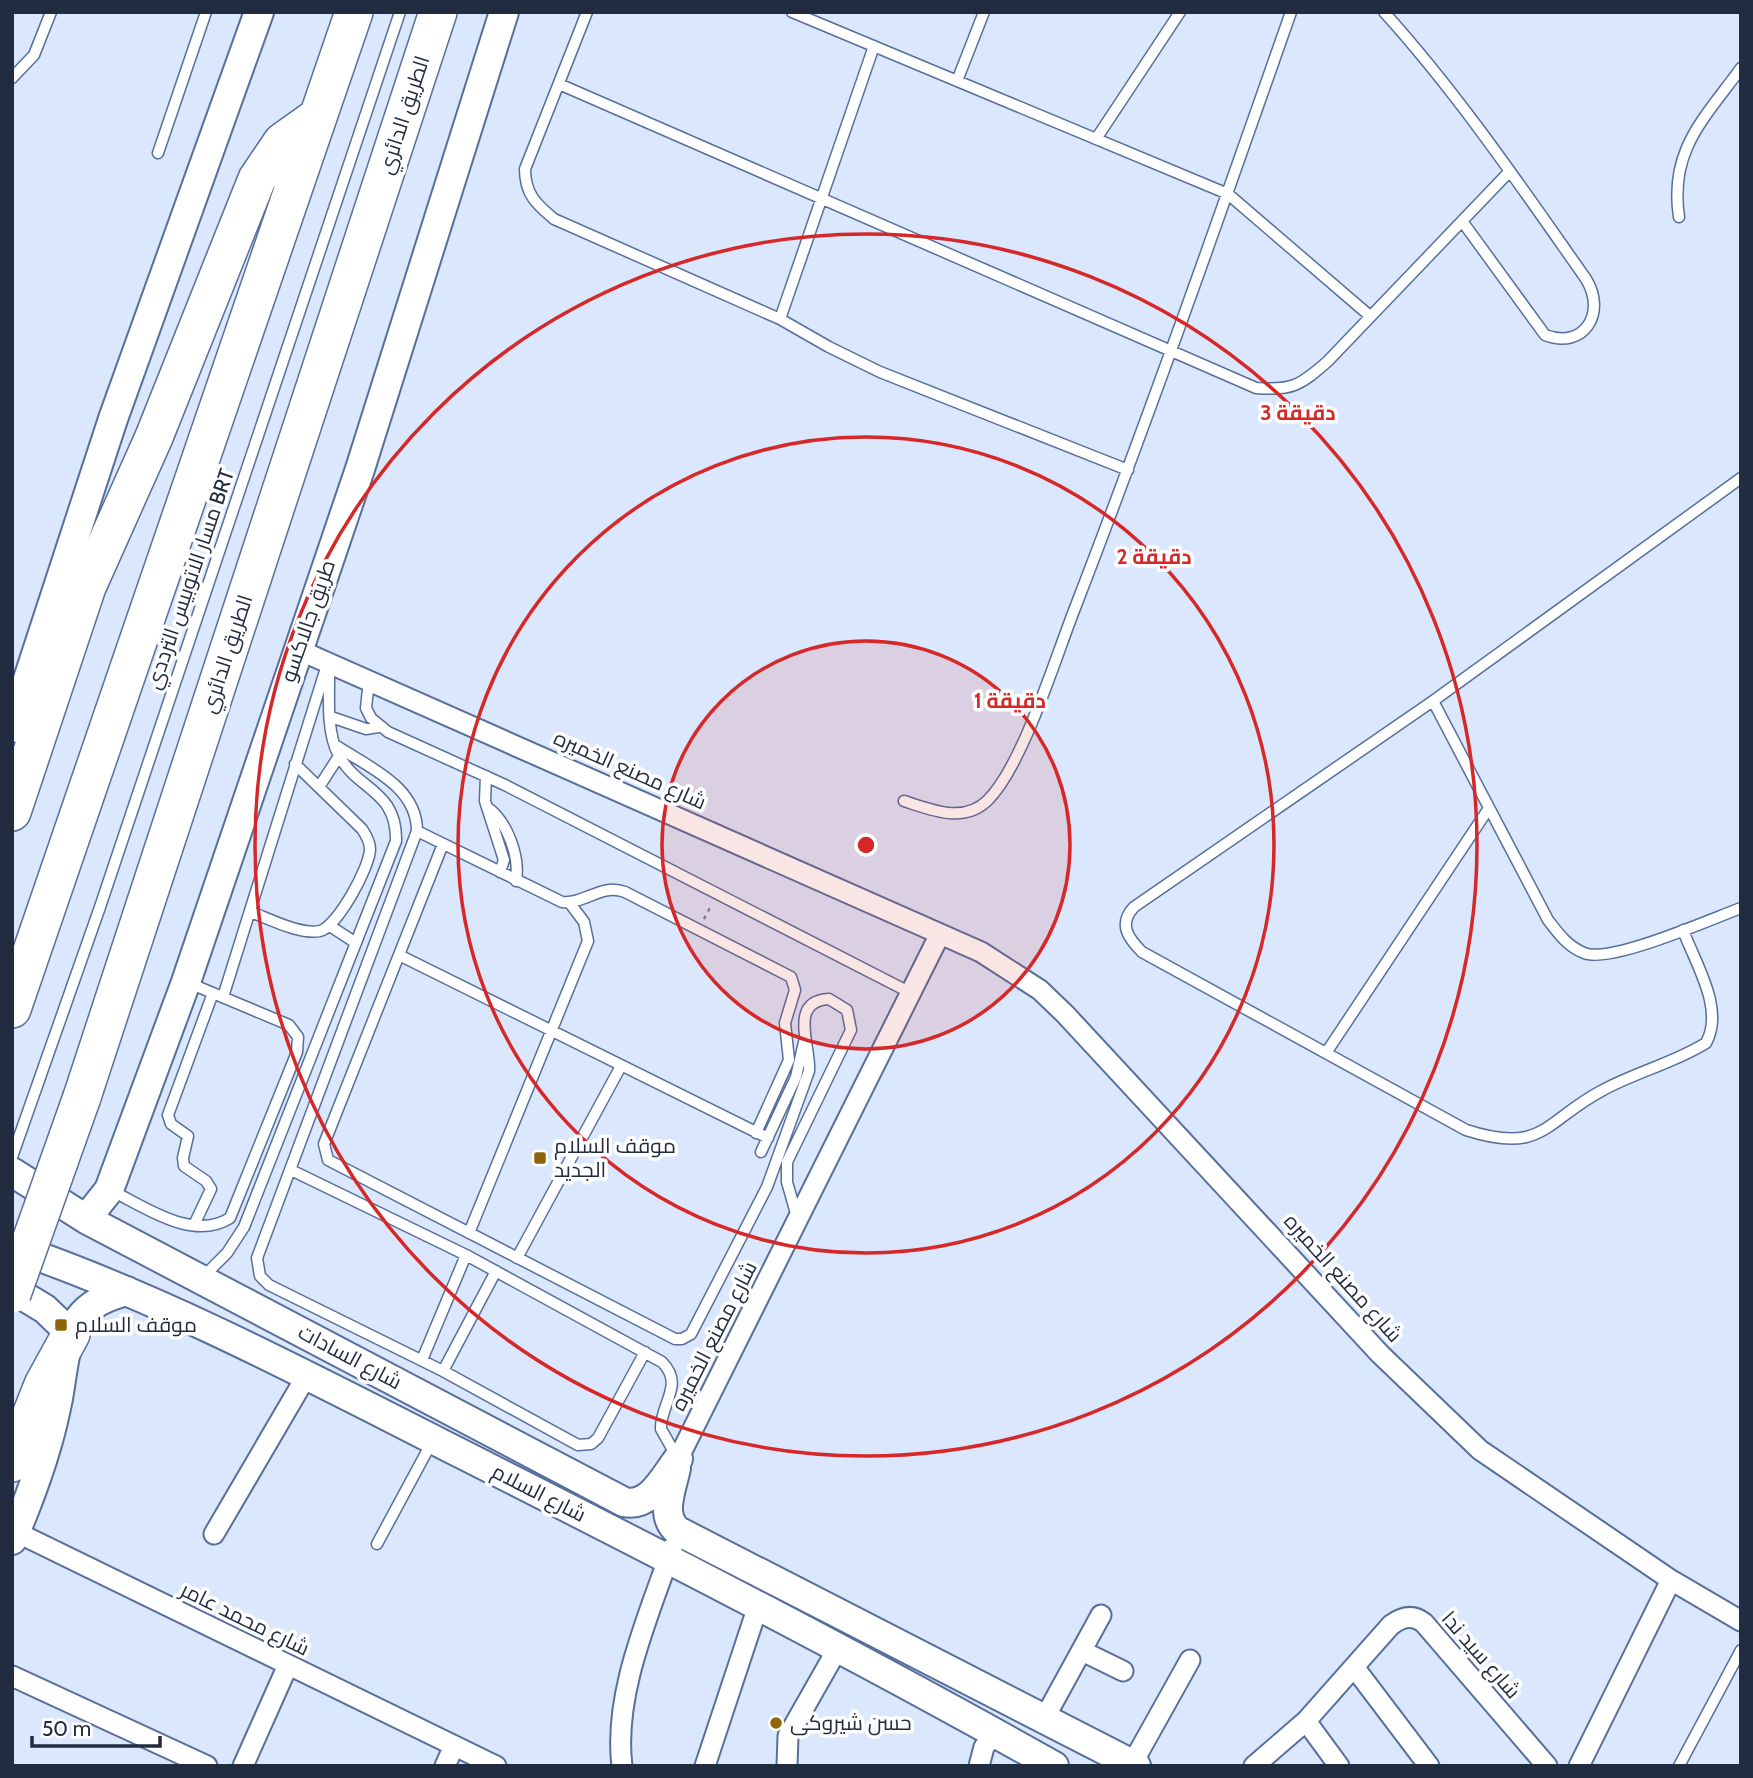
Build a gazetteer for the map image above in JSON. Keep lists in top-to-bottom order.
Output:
{
  "streets": {
    "highway": ["الطريق الدائري"],
    "street": [
      "طريق جالاكسو",
      "شارع مصنع الخميره",
      "شارع السادات",
      "شارع السلام",
      "شارع محمد عامر",
      "شارع سيد ندا"
    ],
    "lane": ["مسار الاتوبيس الترددي BRT"]
  },
  "crossings": [
    ["طريق جالاكسو", "شارع مصنع الخميره"],
    ["طريق جالاكسو", "شارع السادات"],
    ["شارع مصنع الخميره", "شارع السادات"]
  ],
  "places": {
    "transit": ["موقف السلام الجديد", "موقف السلام"],
    "other": ["حسن شيروكى"]
  },
  "scale_bar": "50 m",
  "rings": ["3 دقيقة", "2 دقيقة", "1 دقيقة"]
}
